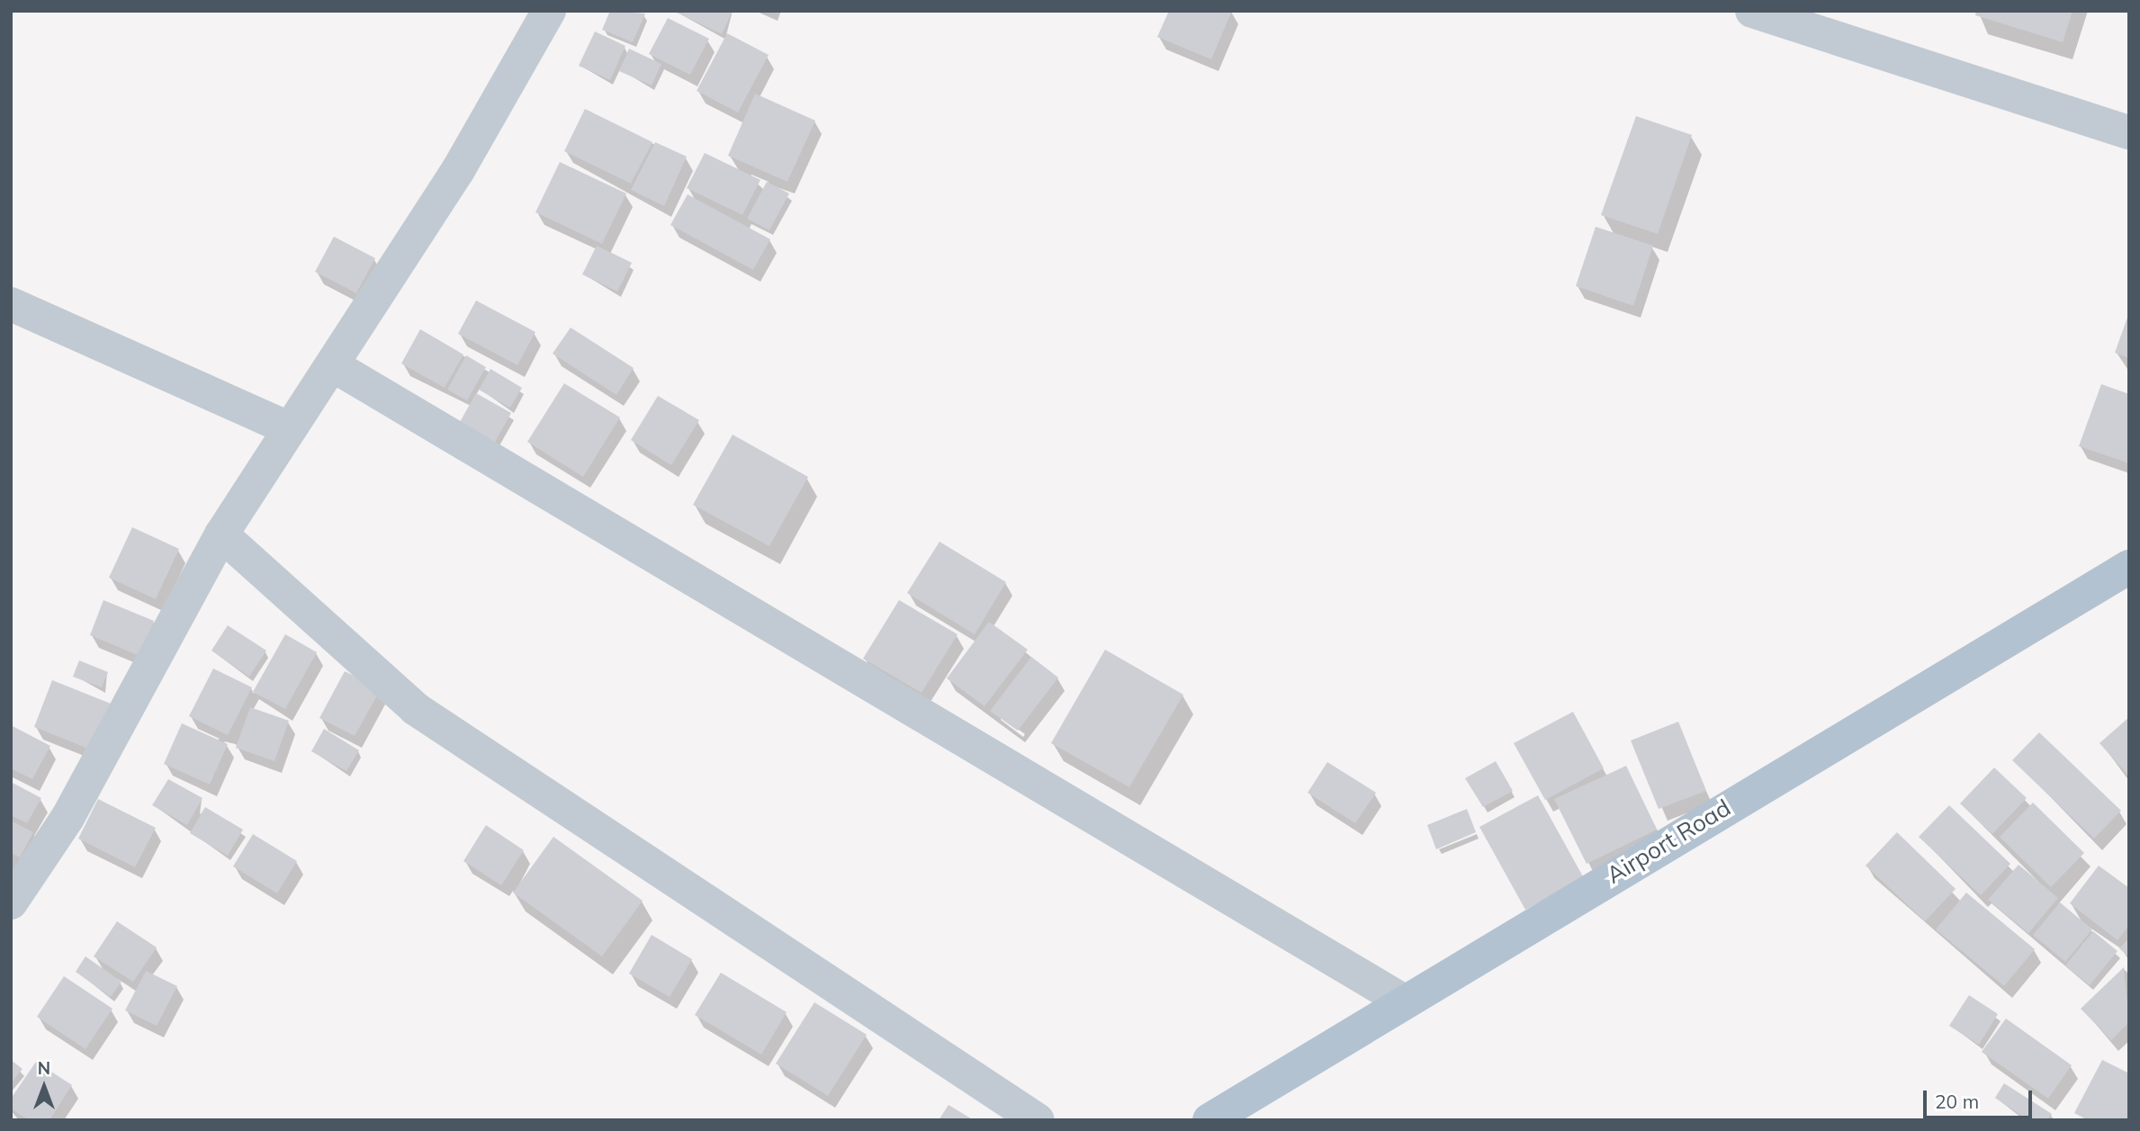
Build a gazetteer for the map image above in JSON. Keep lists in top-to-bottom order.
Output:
{
  "streets": {
    "main road": ["Airport Road"]
  },
  "scale_bar": "20 m",
  "north": "top"
}
